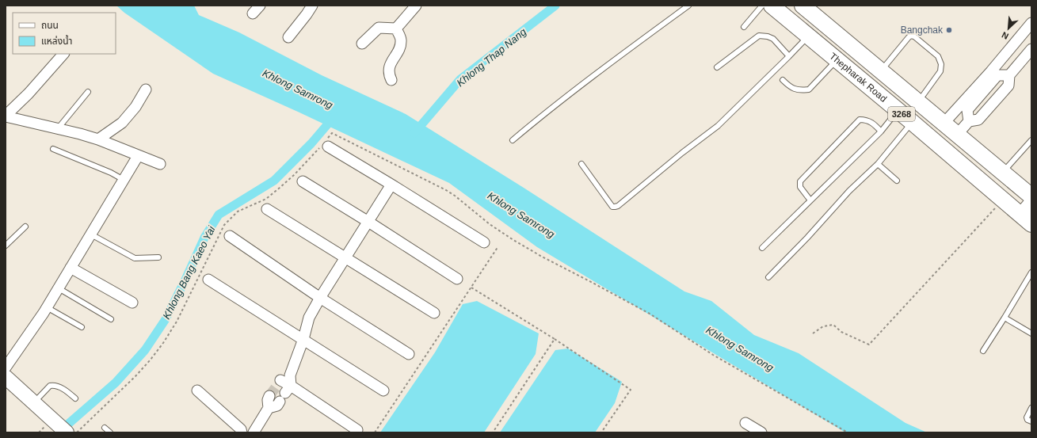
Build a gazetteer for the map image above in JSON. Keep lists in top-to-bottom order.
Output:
{
  "streets": {
    "main road": ["Thepharak Road", "3268"]
  },
  "water": ["Khlong Thap Nang", "Khlong Samrong", "Khlong Bang Kaeo Yai"],
  "places": ["Bangchak"],
  "legend": ["ถนน", "แหล่งน้ำ"],
  "north": "bottom left"
}
